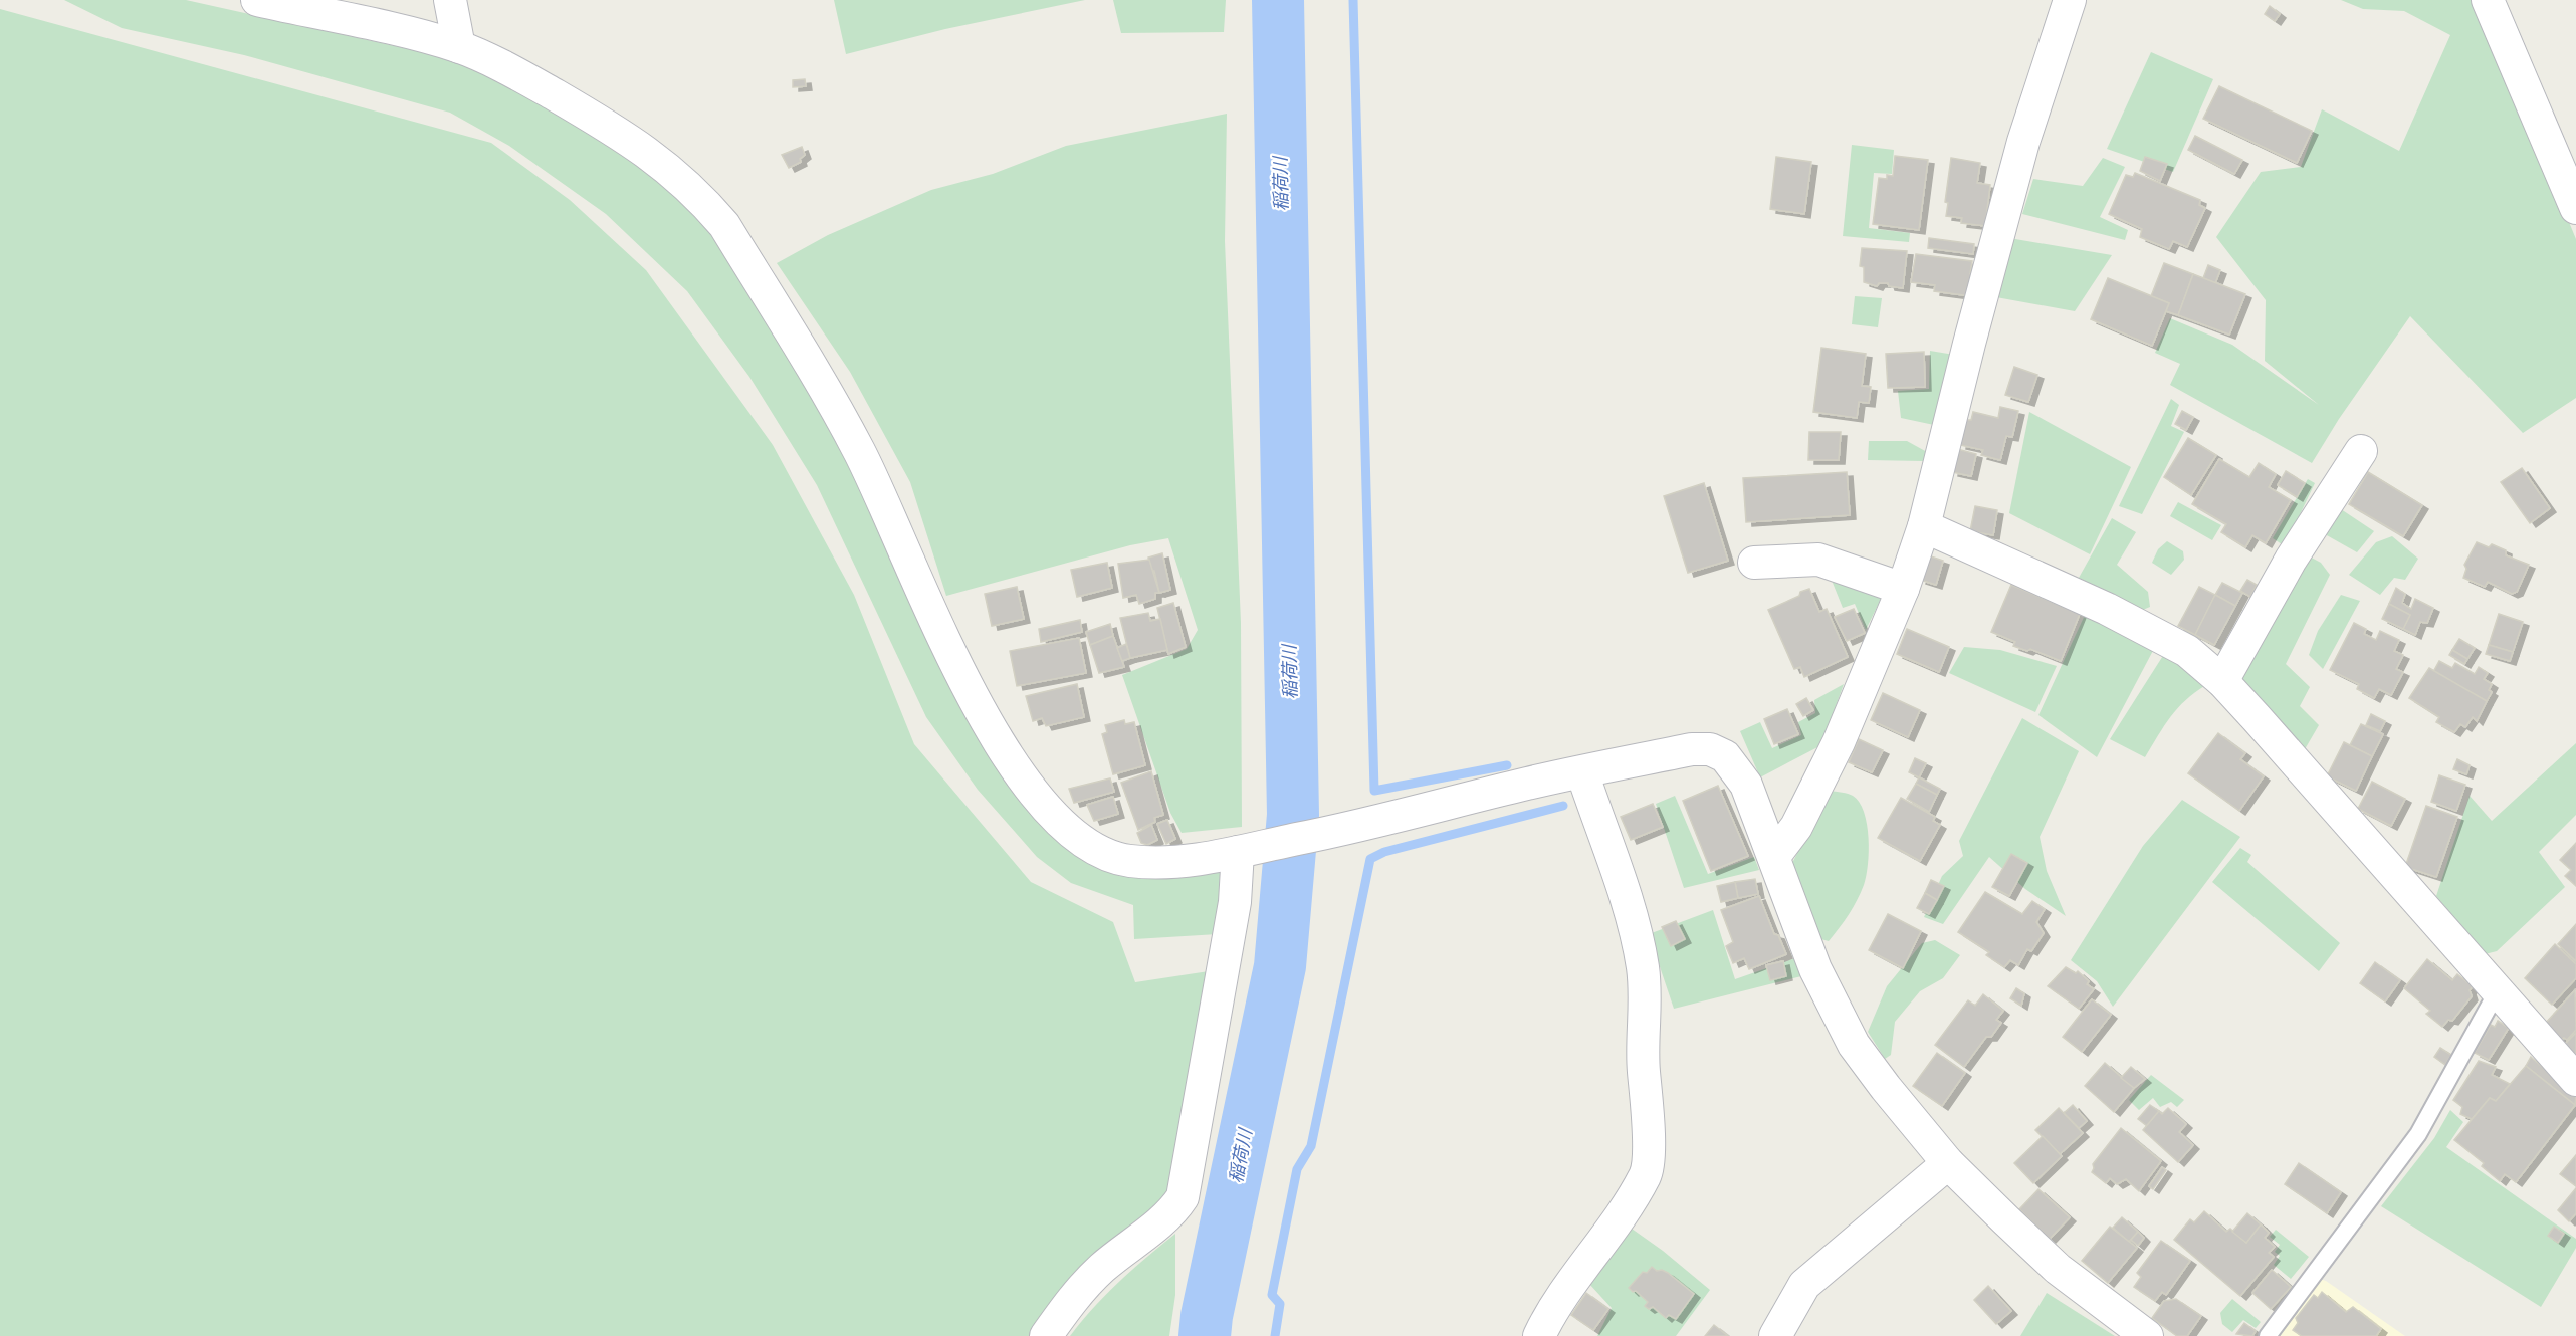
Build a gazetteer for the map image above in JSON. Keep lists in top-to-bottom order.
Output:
{
  "water": ["稲荷川"]
}
